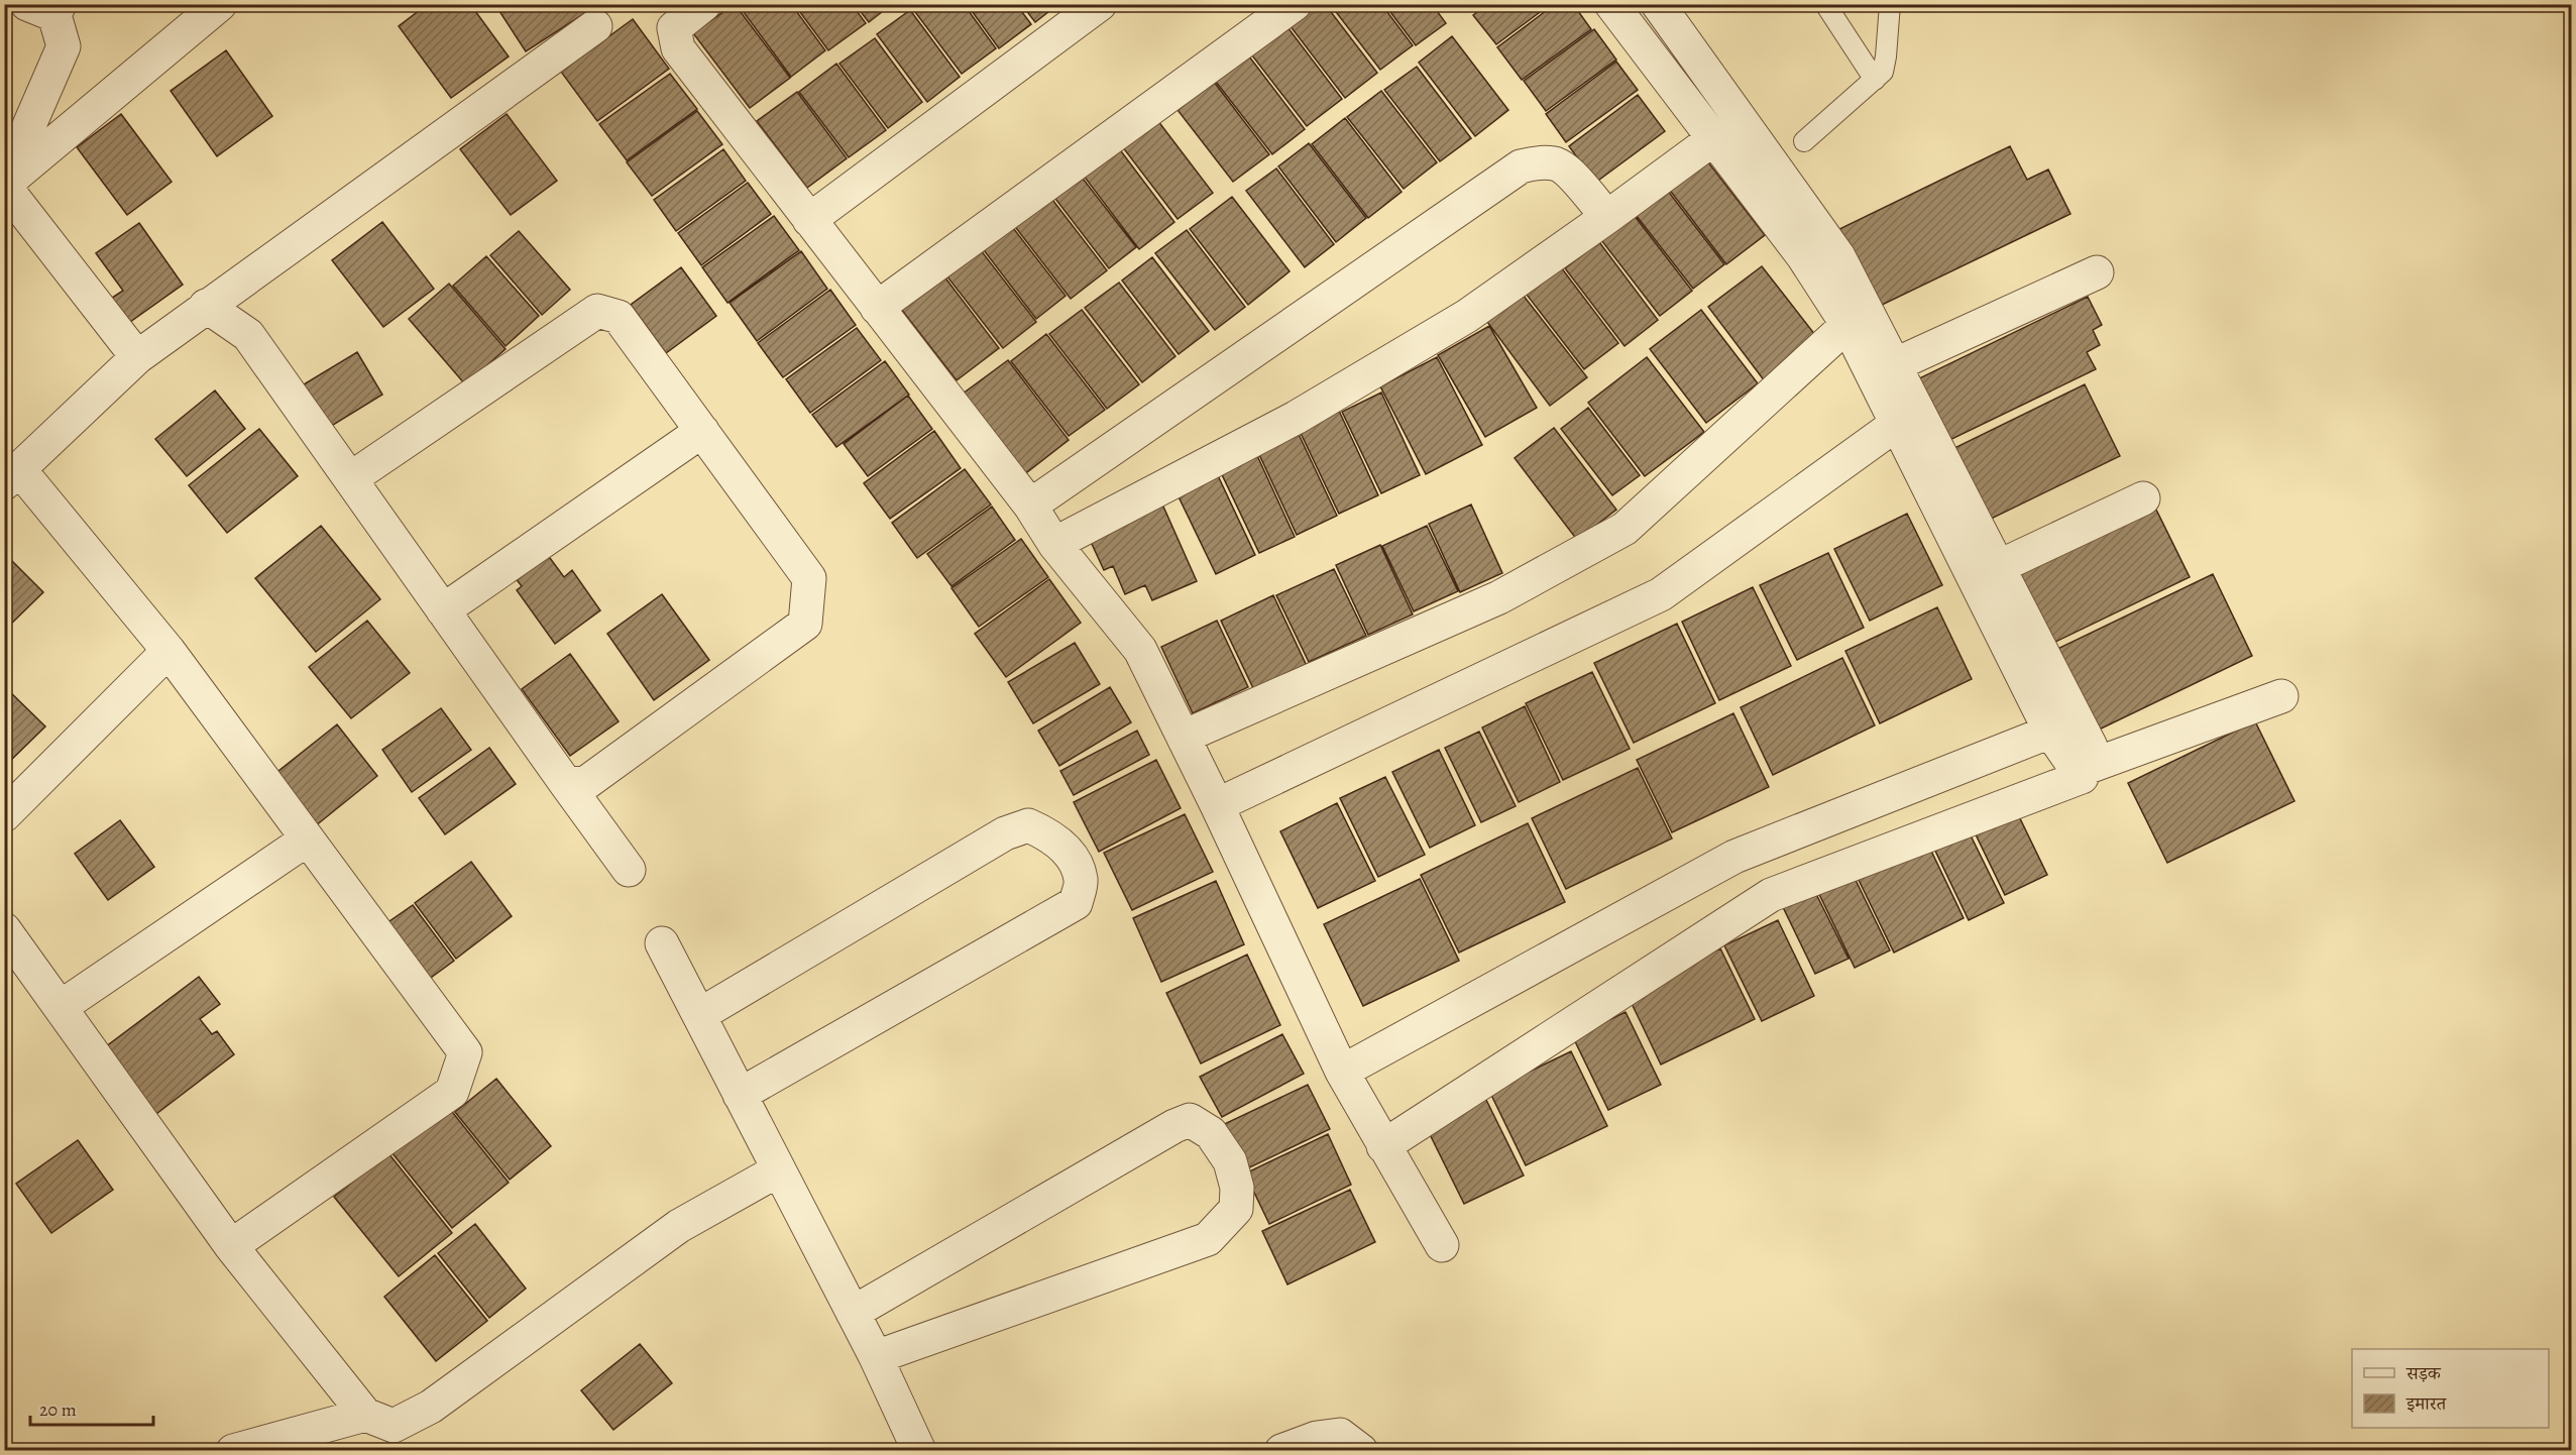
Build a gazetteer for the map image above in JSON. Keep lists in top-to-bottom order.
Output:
{
  "legend": ["सड़क", "इमारत"],
  "scale_bar": "20 m"
}
